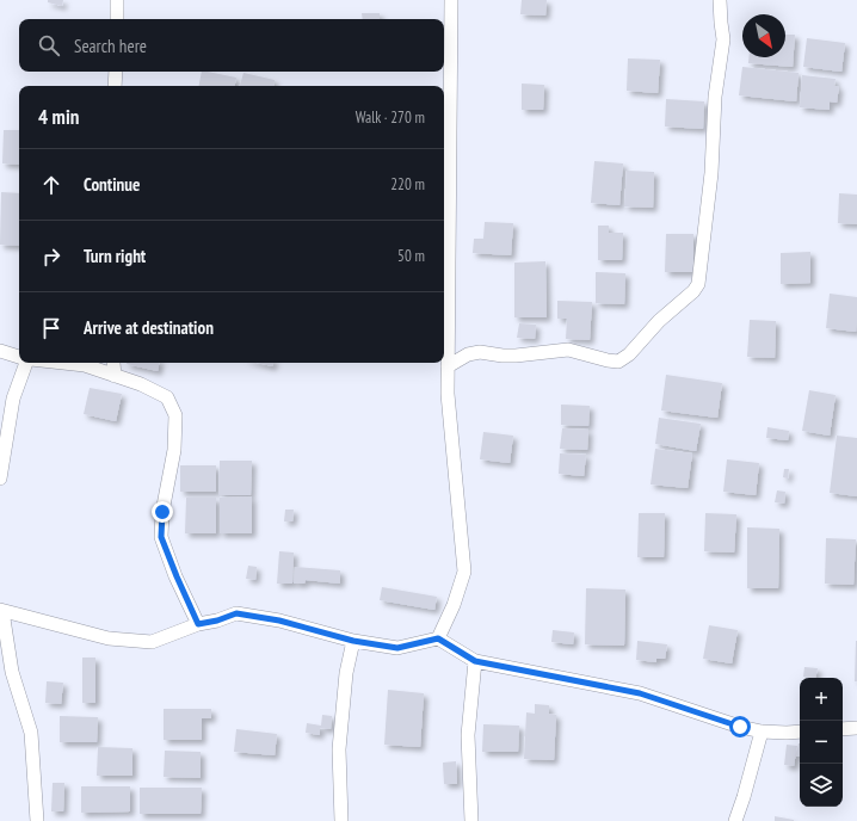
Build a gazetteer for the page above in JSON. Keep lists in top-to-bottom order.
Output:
{
  "north": "bottom right",
  "page": {
    "search": "Search here",
    "heading": ["4 min", "Walk · 270 m"],
    "list": [
      ["Continue", "220 m"],
      ["Turn right", "50 m"],
      "Arrive at destination"
    ],
    "map_buttons": ["+", "−"]
  }
}
